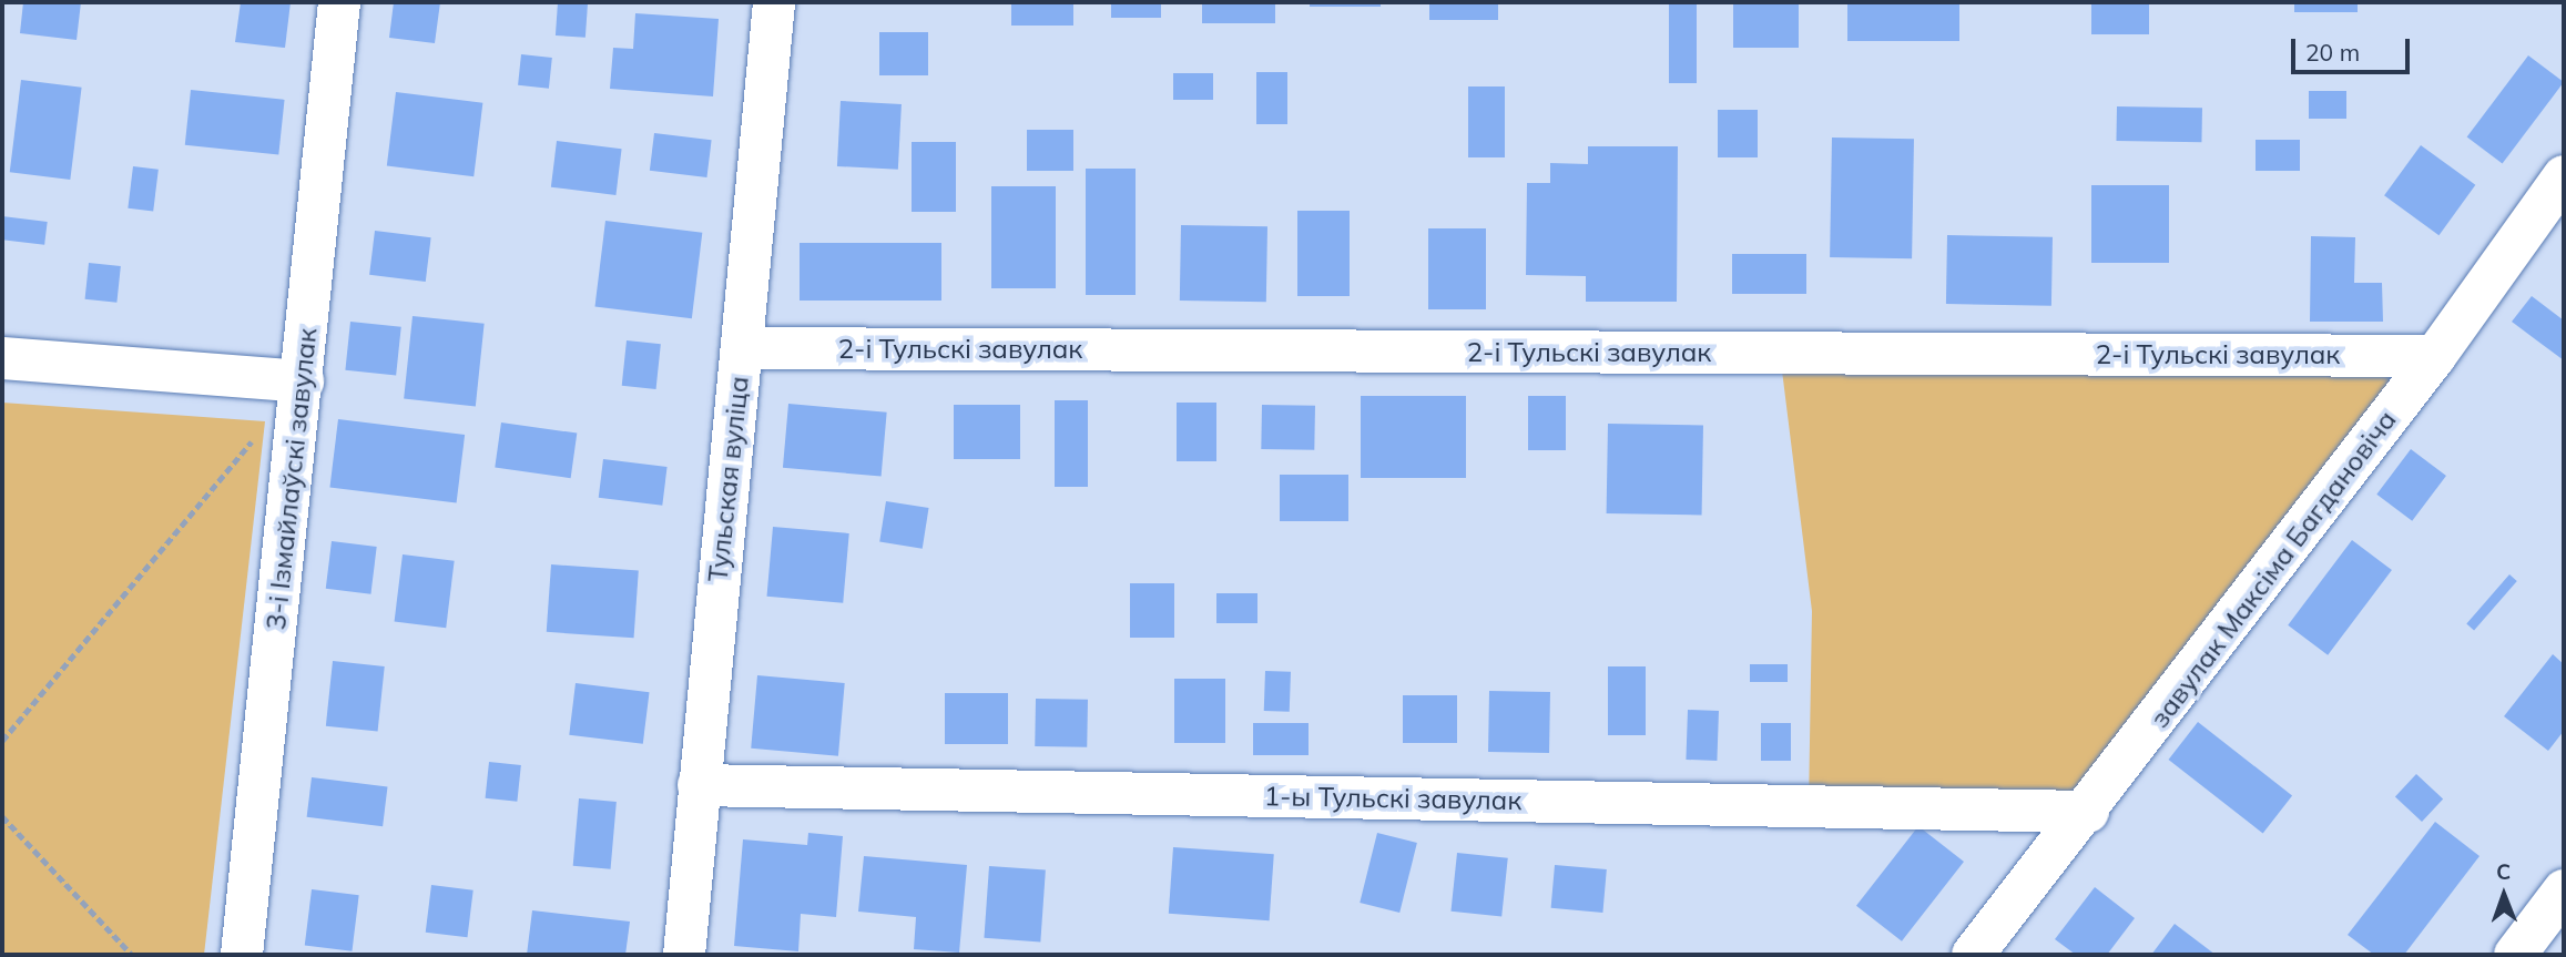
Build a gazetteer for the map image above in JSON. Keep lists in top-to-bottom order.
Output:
{
  "streets": {
    "street": [
      "2-і Тульскі завулак",
      "3-і Ізмайлаўскі завулак",
      "Тульская вуліца",
      "завулак Максіма Багдановіча",
      "1-ы Тульскі завулак"
    ]
  },
  "crossings": [
    ["2-і Тульскі завулак", "Тульская вуліца"],
    ["2-і Тульскі завулак", "завулак Максіма Багдановіча"],
    ["Тульская вуліца", "1-ы Тульскі завулак"],
    ["завулак Максіма Багдановіча", "1-ы Тульскі завулак"]
  ],
  "scale_bar": "20 m",
  "north": "top"
}
